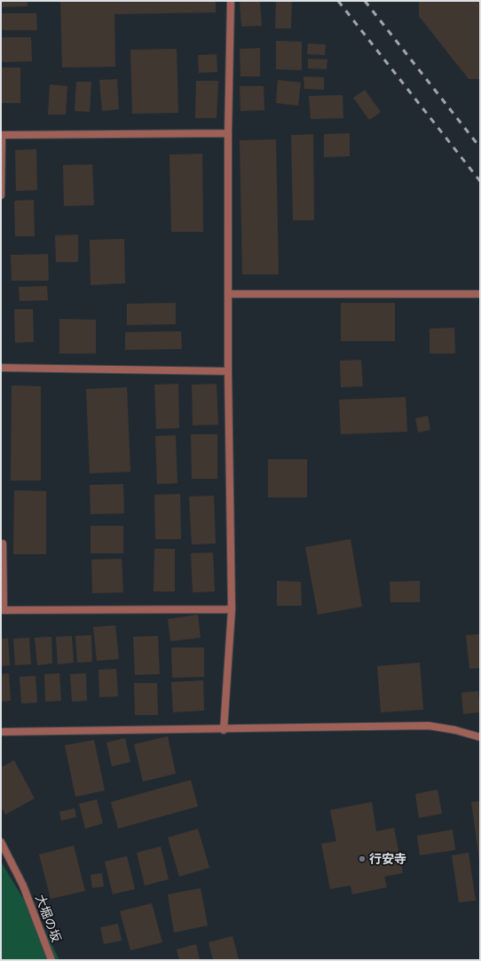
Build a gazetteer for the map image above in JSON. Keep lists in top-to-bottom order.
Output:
{
  "streets": {
    "street": ["大堀の坂"]
  },
  "places": ["行安寺"]
}
